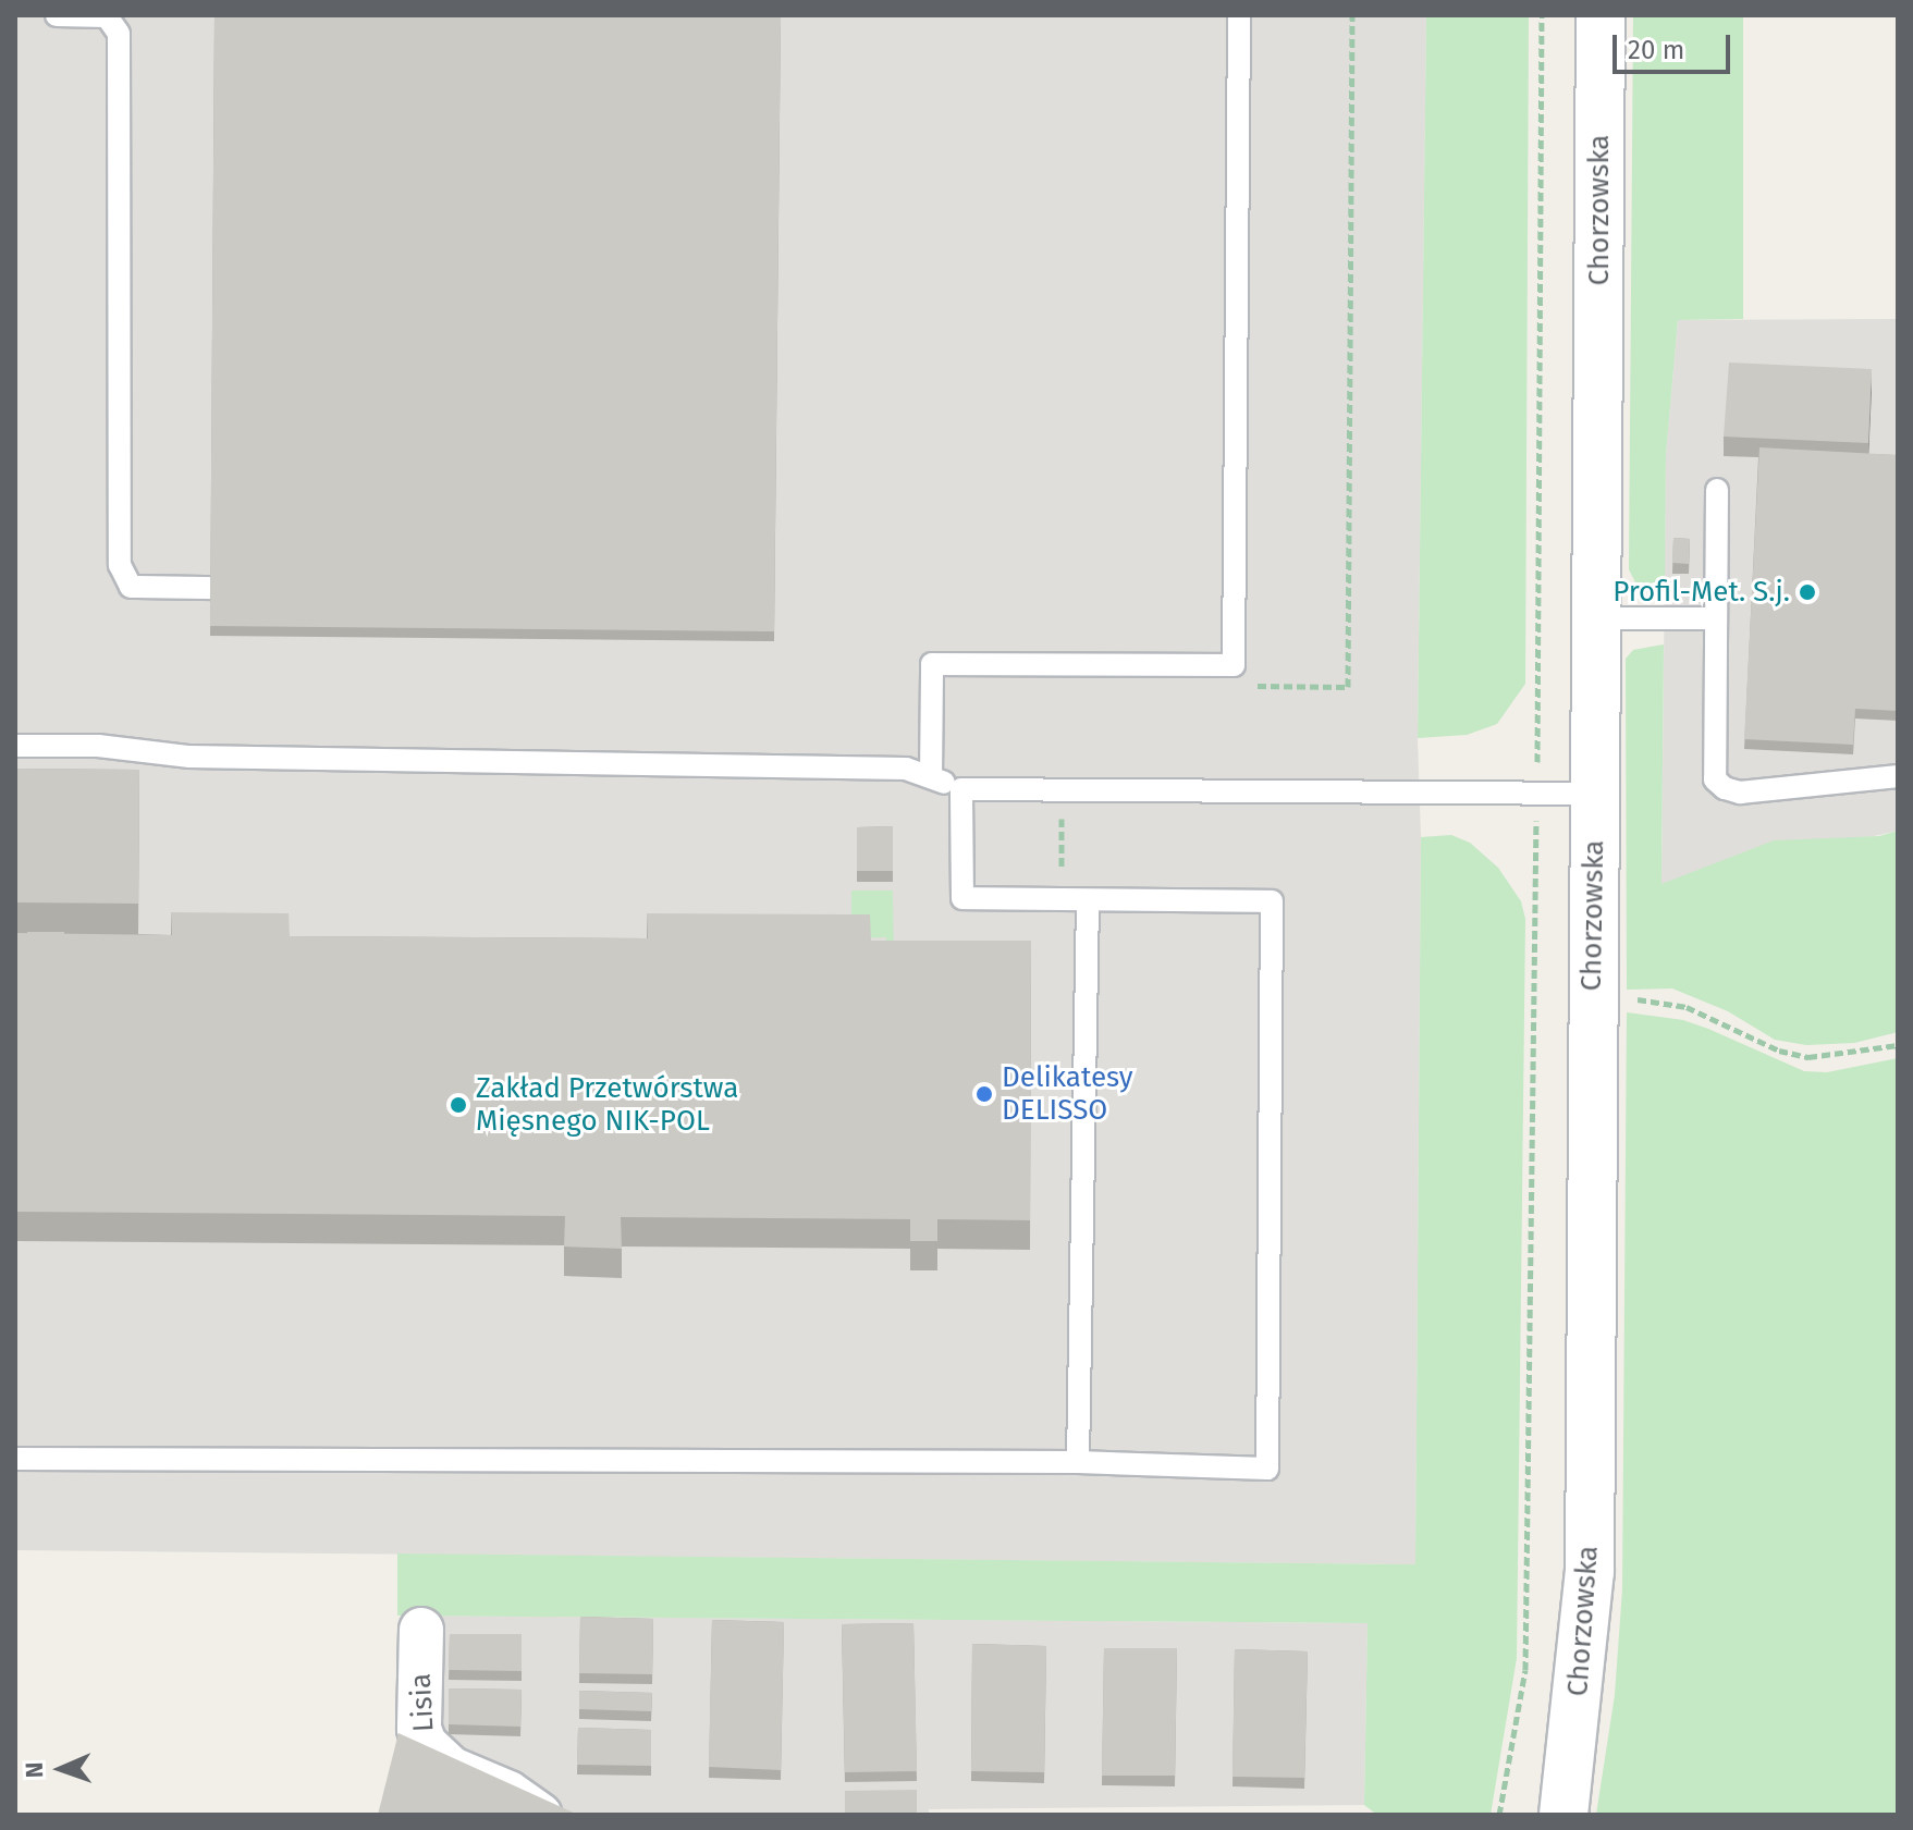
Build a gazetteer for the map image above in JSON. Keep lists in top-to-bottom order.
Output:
{
  "streets": {
    "street": ["Chorzowska", "Lisia"]
  },
  "places": ["Profil-Met. S.j.", "Delikatesy DELISSO", "Zakład Przetwórstwa Mięsnego NIK-POL"],
  "scale_bar": "20 m",
  "north": "left"
}
